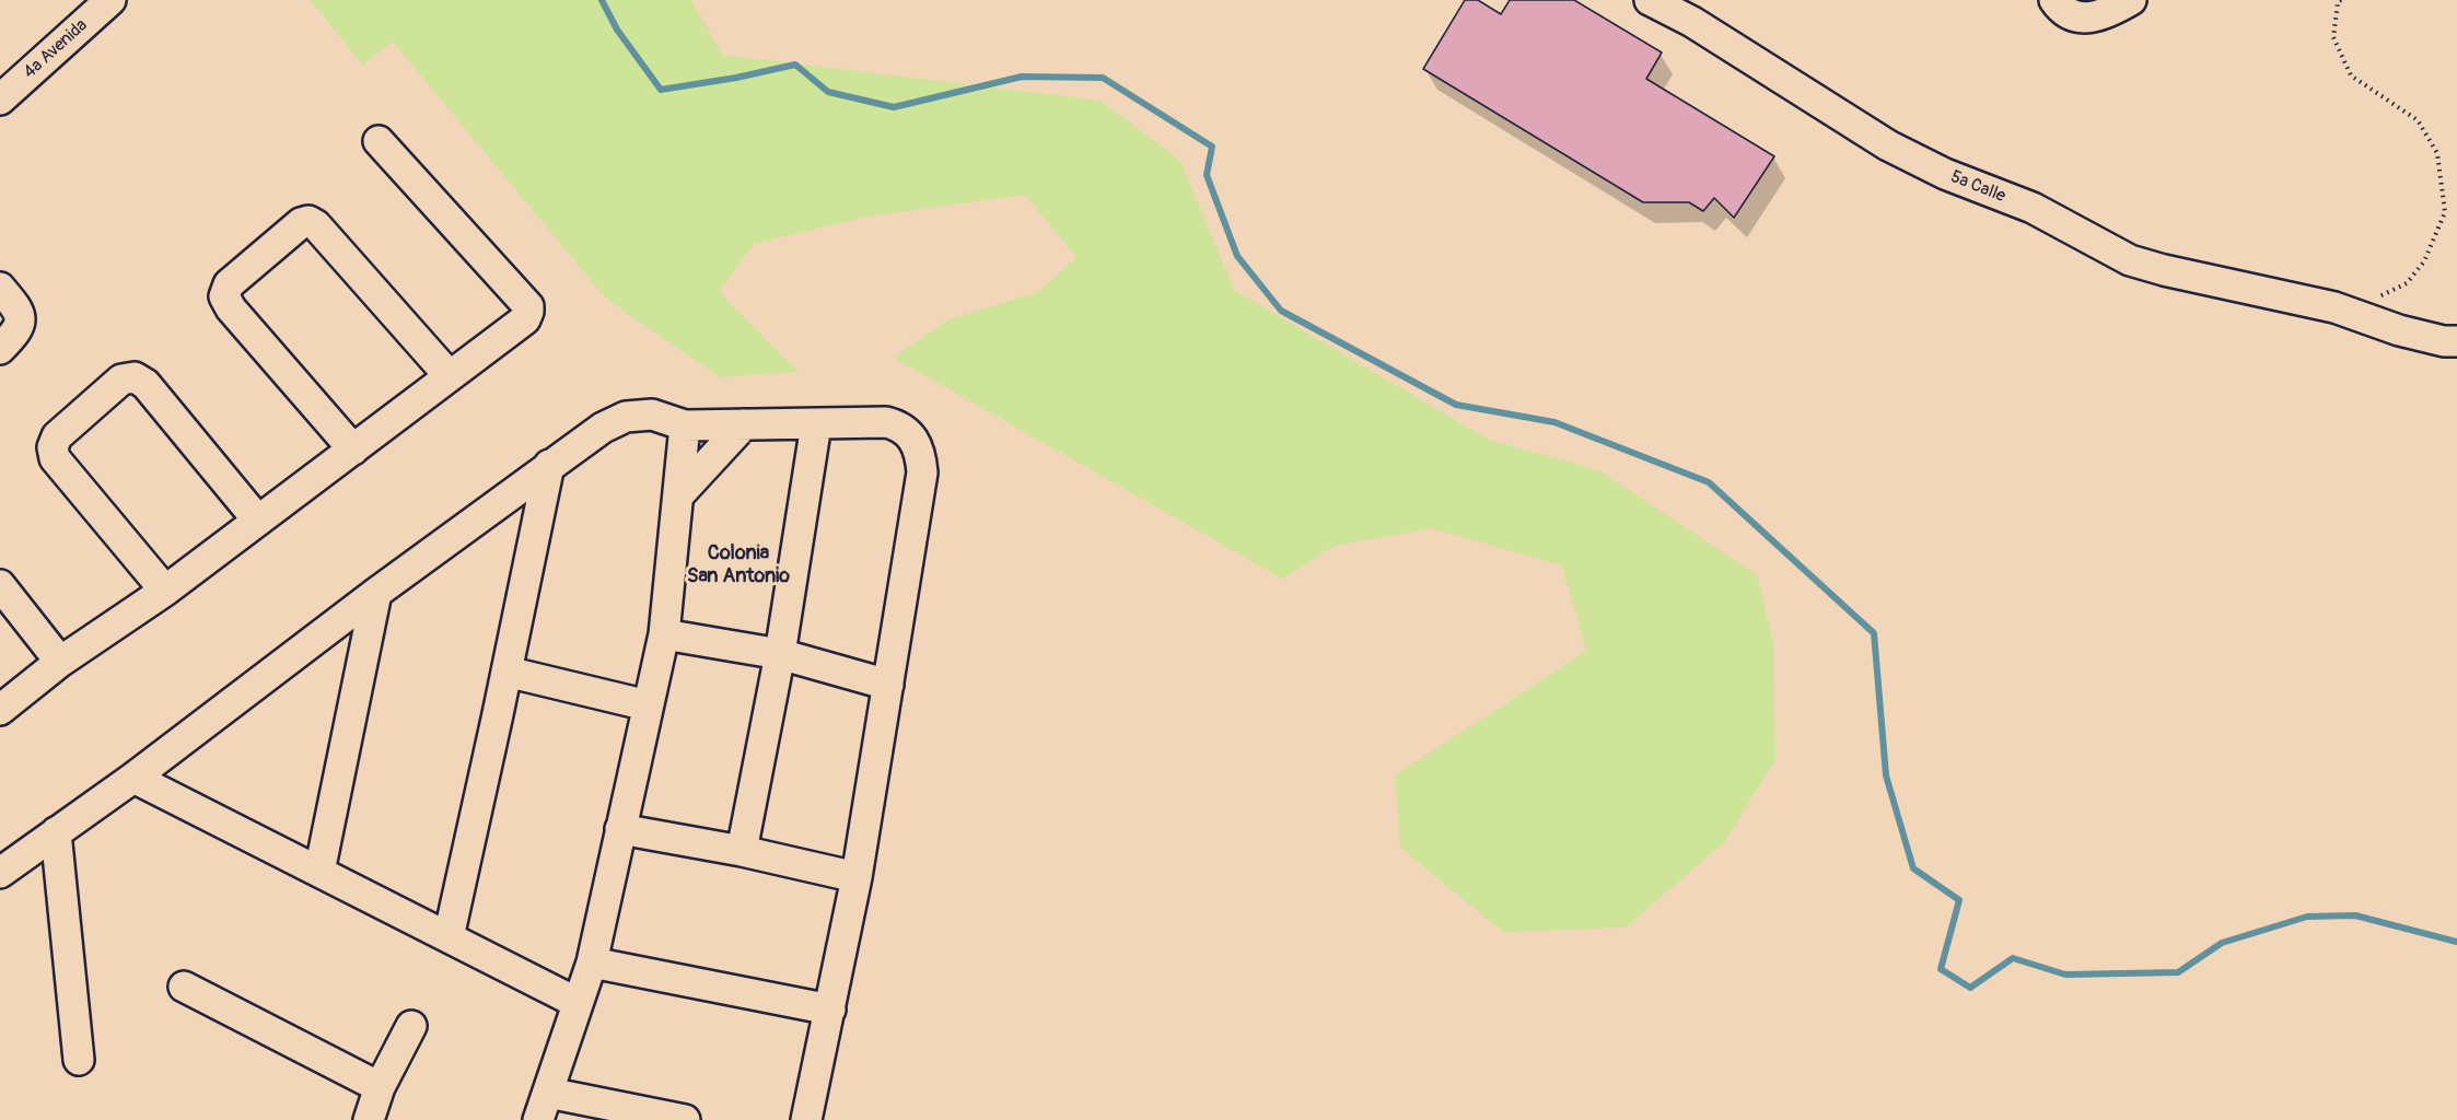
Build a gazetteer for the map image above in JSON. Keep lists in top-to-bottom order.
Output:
{
  "streets": {
    "street": ["4a Avenida", "5a Calle"]
  },
  "districts": ["Colonia San Antonio"]
}
